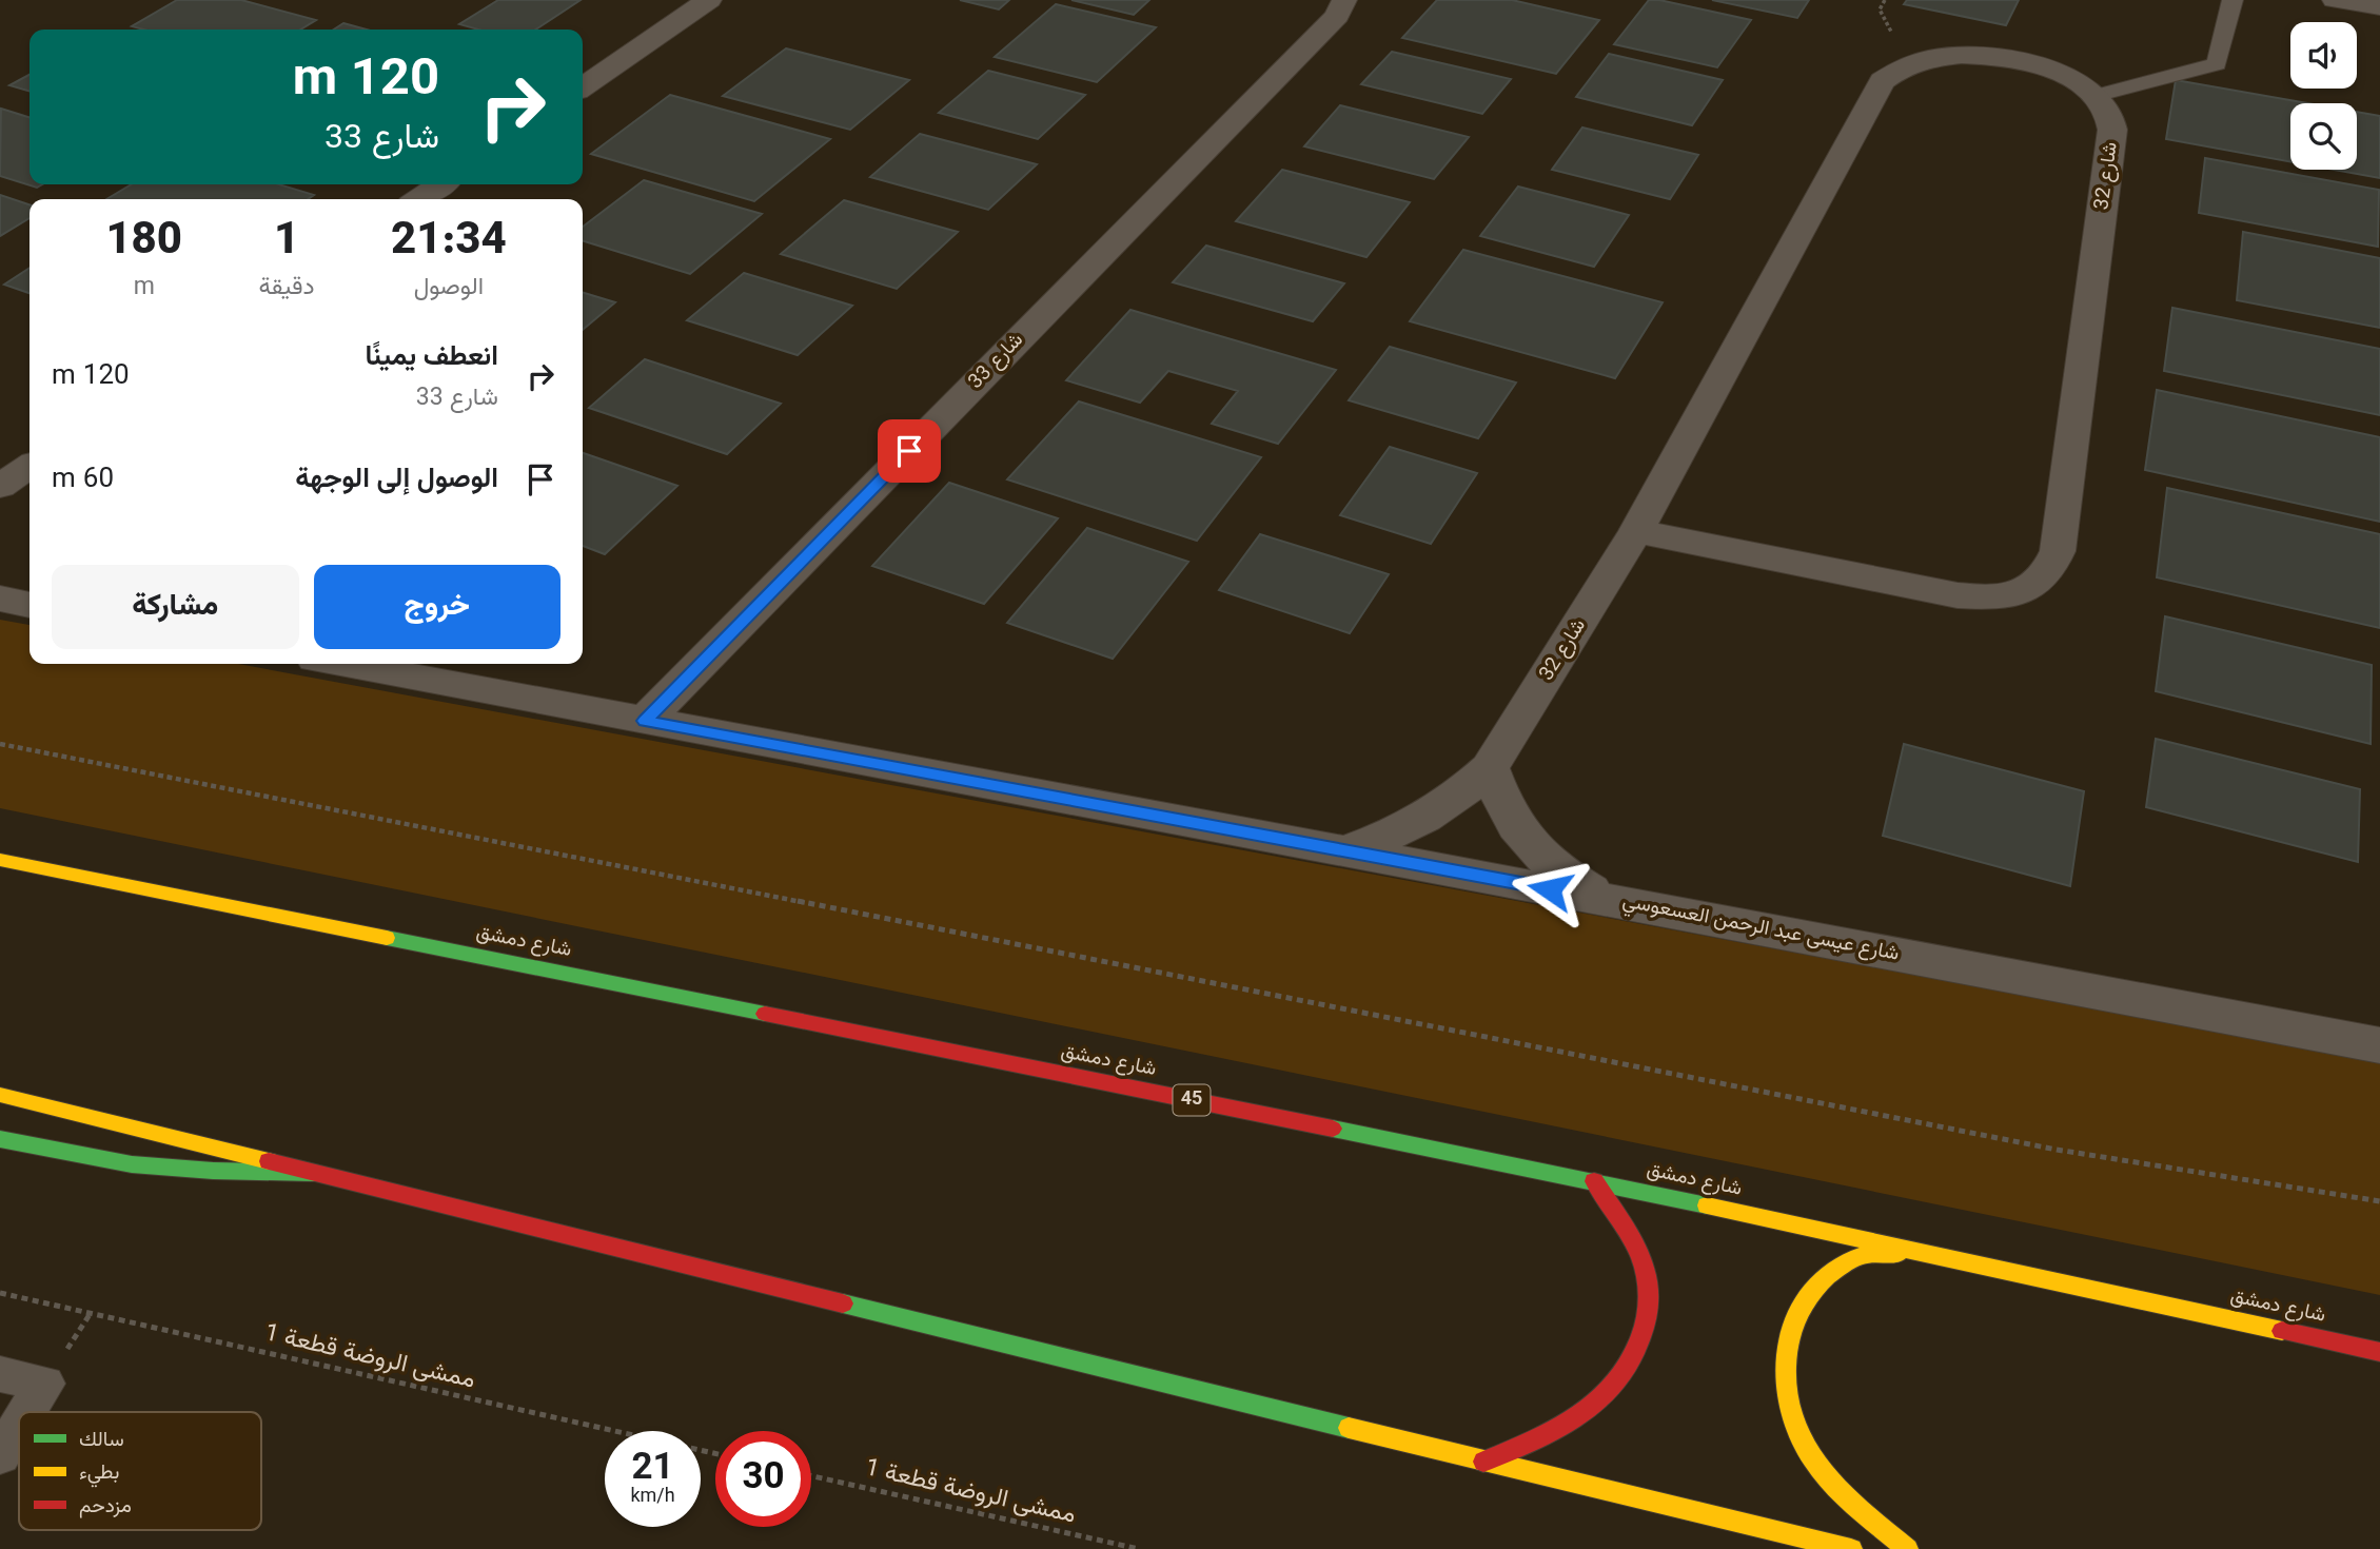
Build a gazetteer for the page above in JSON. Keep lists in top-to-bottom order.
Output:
{
  "streets": {
    "main road": ["شارع دمشق", "45"],
    "street": ["شارع 32", "شارع 33", "شارع عيسى عبد الرحمن العسعوسي"],
    "path": ["ممشى الروضة قطعة 1"]
  },
  "crossings": [
    ["شارع 32", "شارع عيسى عبد الرحمن العسعوسي"],
    ["شارع 33", "شارع عيسى عبد الرحمن العسعوسي"]
  ],
  "legend": ["سالك", "بطيء", "مزدحم"],
  "page": {
    "turn": ["120 m", "شارع 33"],
    "eta": [
      "21:34",
      "الوصول",
      "1",
      "دقيقة",
      "180",
      "m"
    ],
    "list": [
      {
        "name": "انعطف يمينًا",
        "note": "شارع 33",
        "value": "120 m"
      },
      {
        "name": "الوصول إلى الوجهة",
        "value": "60 m"
      }
    ],
    "buttons": ["خروج", "مشاركة"],
    "speed": "21 km/h",
    "limit": "30"
  }
}
